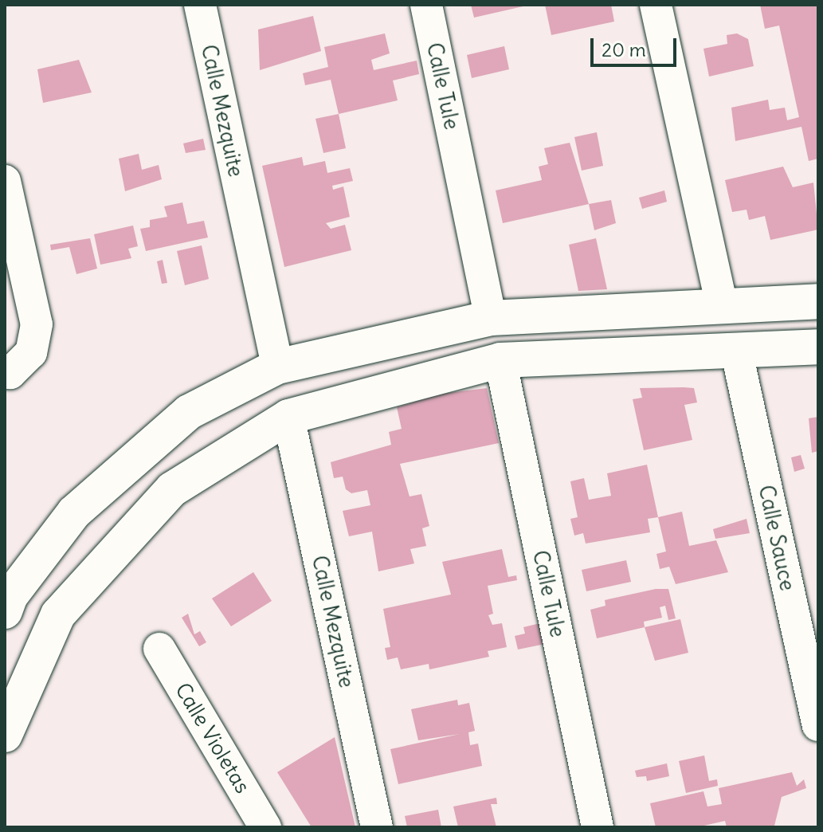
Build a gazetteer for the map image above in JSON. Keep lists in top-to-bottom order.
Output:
{
  "streets": {
    "street": [
      "Calle Tule",
      "Calle Mezquite",
      "Calle Sauce",
      "Calle Violetas"
    ]
  },
  "scale_bar": "20 m"
}
